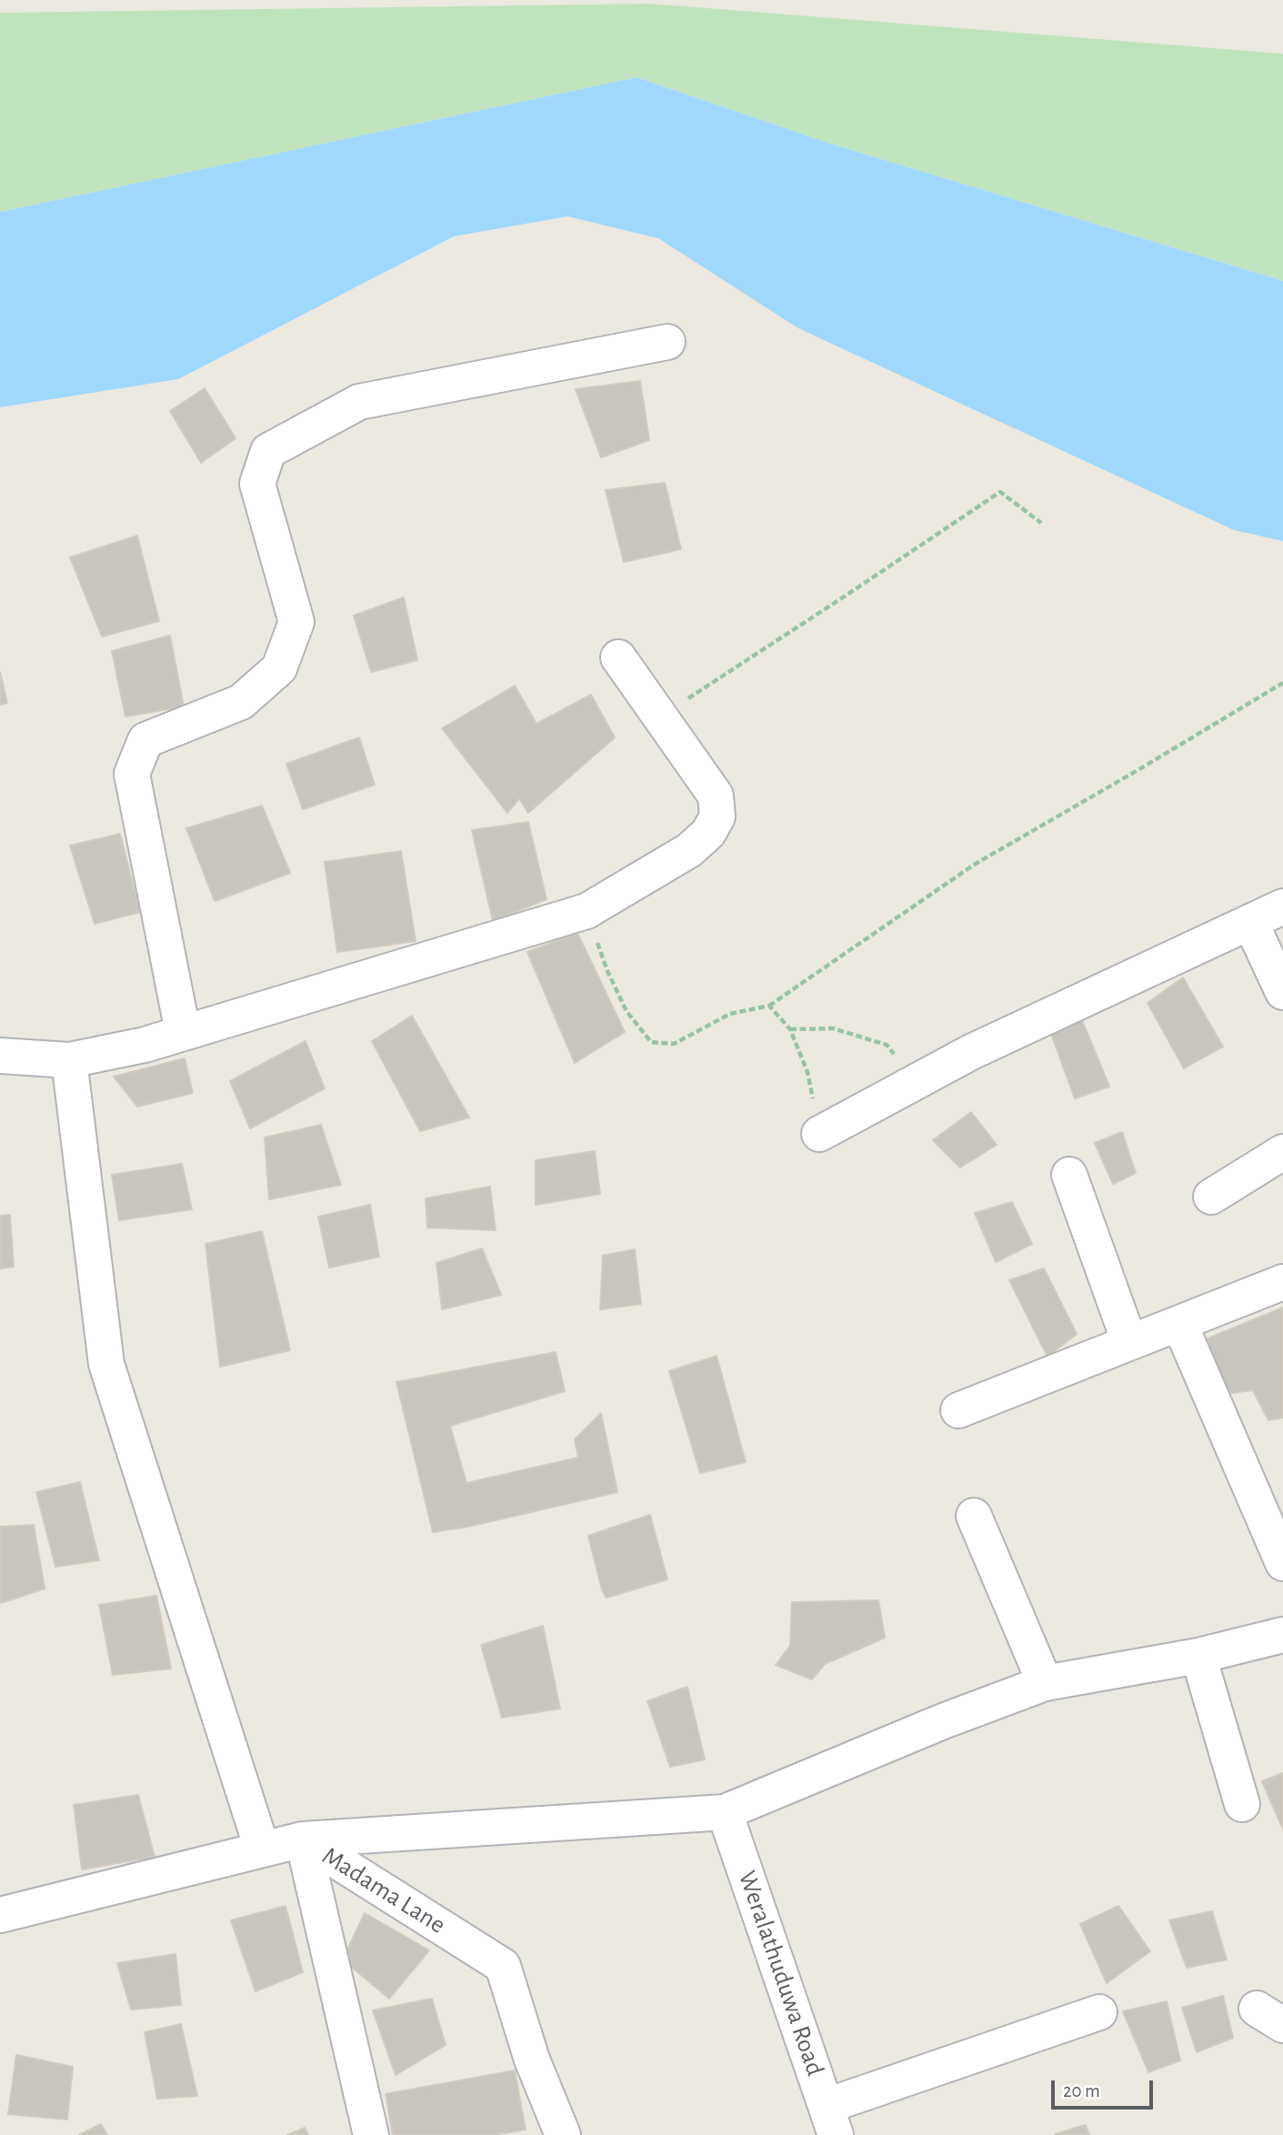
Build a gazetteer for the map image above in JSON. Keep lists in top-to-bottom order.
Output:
{
  "streets": {
    "street": ["Madama Lane", "Weralathuduwa Road"]
  },
  "scale_bar": "20 m"
}
